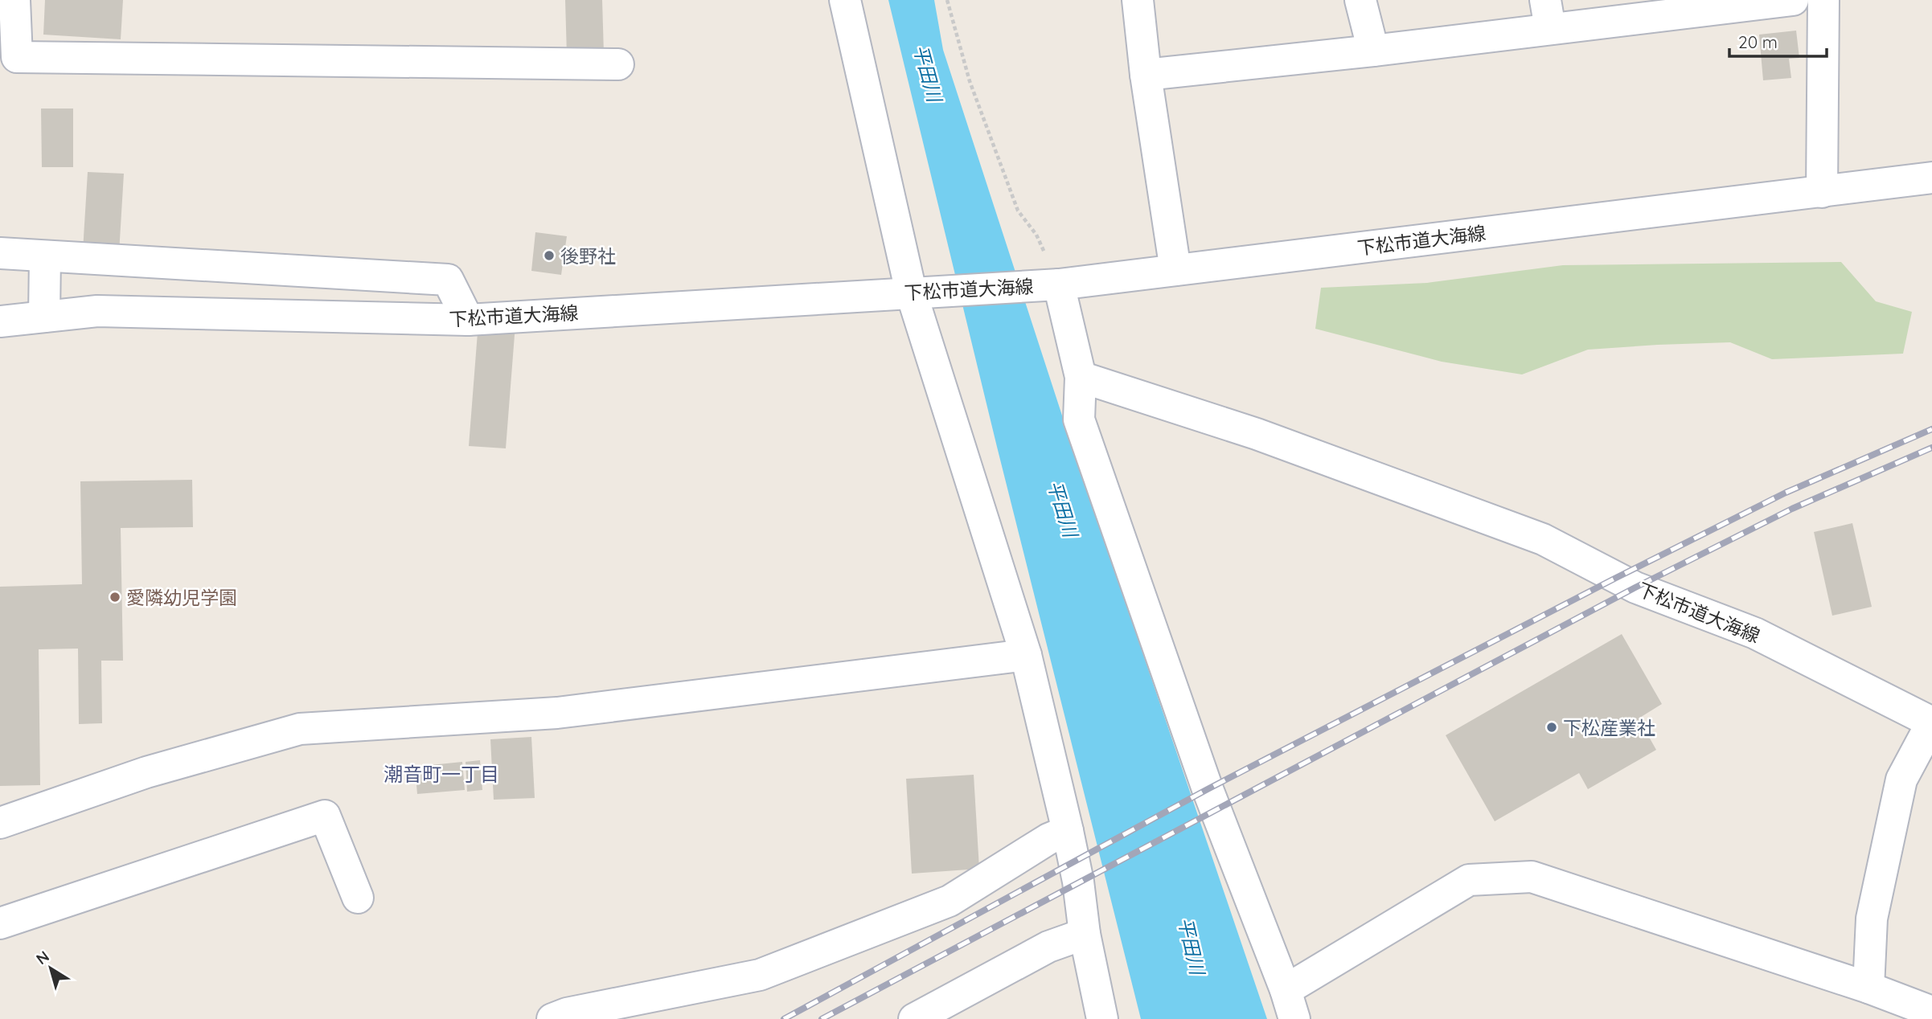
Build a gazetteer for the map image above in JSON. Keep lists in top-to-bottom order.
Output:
{
  "streets": {
    "street": ["下松市道大海線"]
  },
  "districts": ["潮音町一丁目"],
  "water": ["平田川"],
  "places": ["後野社", "愛隣幼児学園", "下松産業社"],
  "scale_bar": "20 m",
  "north": "top left"
}
